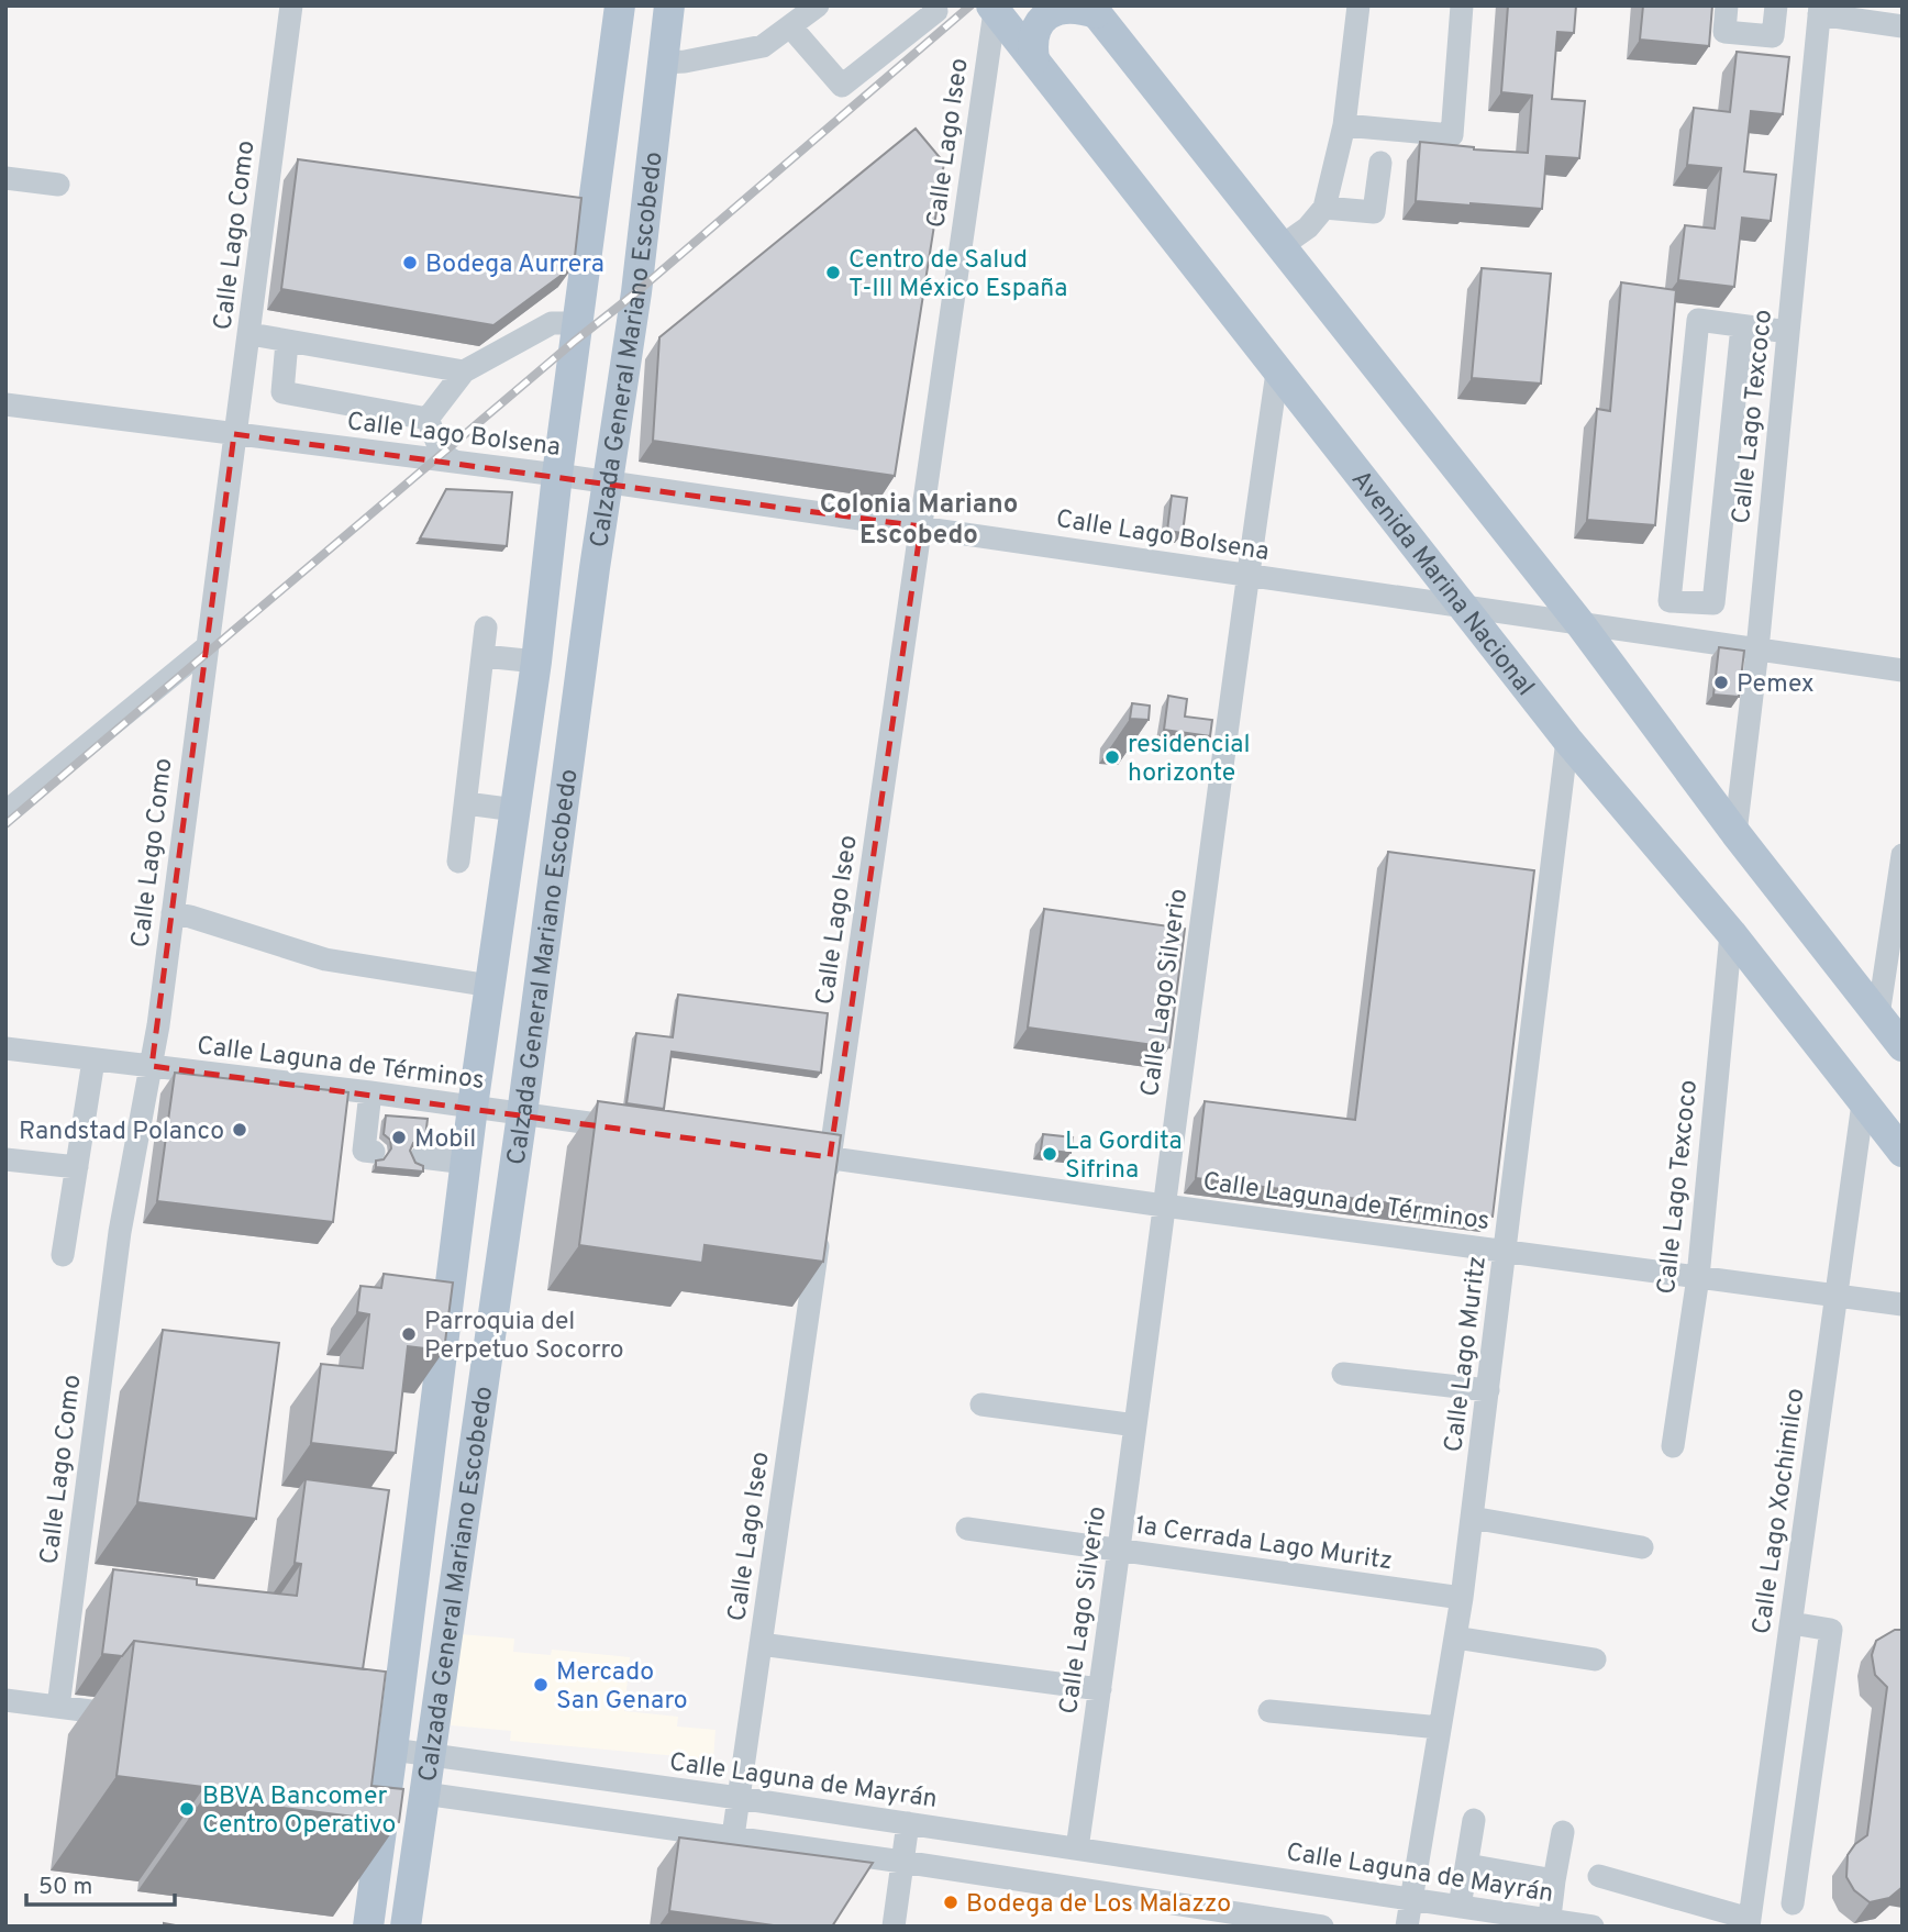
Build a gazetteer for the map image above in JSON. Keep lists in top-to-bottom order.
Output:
{
  "streets": {
    "main road": ["Calzada General Mariano Escobedo", "Avenida Marina Nacional"],
    "street": [
      "Calle Lago Iseo",
      "Calle Lago Como",
      "Calle Lago Texcoco",
      "Calle Lago Bolsena",
      "Calle Lago Silverio",
      "Calle Laguna de Términos",
      "Calle Lago Muritz",
      "Calle Lago Xochimilco",
      "1a Cerrada Lago Muritz",
      "Calle Laguna de Mayrán"
    ]
  },
  "crossings": [
    ["Calle Lago Iseo", "Calle Lago Bolsena"],
    ["Calle Lago Iseo", "Avenida Marina Nacional"],
    ["Calle Lago Iseo", "Calle Laguna de Términos"],
    ["Calle Lago Iseo", "Calle Laguna de Mayrán"],
    ["Calle Lago Como", "Calle Lago Bolsena"],
    ["Calle Lago Como", "Calle Laguna de Términos"],
    ["Calzada General Mariano Escobedo", "Calle Lago Bolsena"],
    ["Calzada General Mariano Escobedo", "Calle Laguna de Términos"],
    ["Calzada General Mariano Escobedo", "Calle Laguna de Mayrán"],
    ["Calle Lago Texcoco", "Calle Lago Bolsena"],
    ["Calle Lago Texcoco", "Avenida Marina Nacional"],
    ["Calle Lago Texcoco", "Calle Laguna de Términos"],
    ["Calle Lago Bolsena", "Avenida Marina Nacional"],
    ["Calle Lago Bolsena", "Calle Lago Silverio"],
    ["Avenida Marina Nacional", "Calle Lago Silverio"],
    ["Avenida Marina Nacional", "Calle Lago Muritz"],
    ["Avenida Marina Nacional", "Calle Lago Xochimilco"],
    ["Calle Lago Silverio", "Calle Laguna de Términos"],
    ["Calle Lago Silverio", "1a Cerrada Lago Muritz"],
    ["Calle Lago Silverio", "Calle Laguna de Mayrán"],
    ["Calle Laguna de Términos", "Calle Lago Muritz"],
    ["Calle Laguna de Términos", "Calle Lago Xochimilco"],
    ["Calle Lago Muritz", "1a Cerrada Lago Muritz"],
    ["Calle Lago Muritz", "Calle Laguna de Mayrán"]
  ],
  "districts": ["Colonia Mariano Escobedo"],
  "places": [
    "Bodega Aurrera",
    "Centro de Salud T-III México España",
    "Pemex",
    "residencial horizonte",
    "Randstad Polanco",
    "Mobil",
    "La Gordita Sifrina",
    "Parroquia del Perpetuo Socorro",
    "Mercado San Genaro",
    "BBVA Bancomer Centro Operativo",
    "Bodega de Los Malazzo"
  ],
  "scale_bar": "50 m"
}
